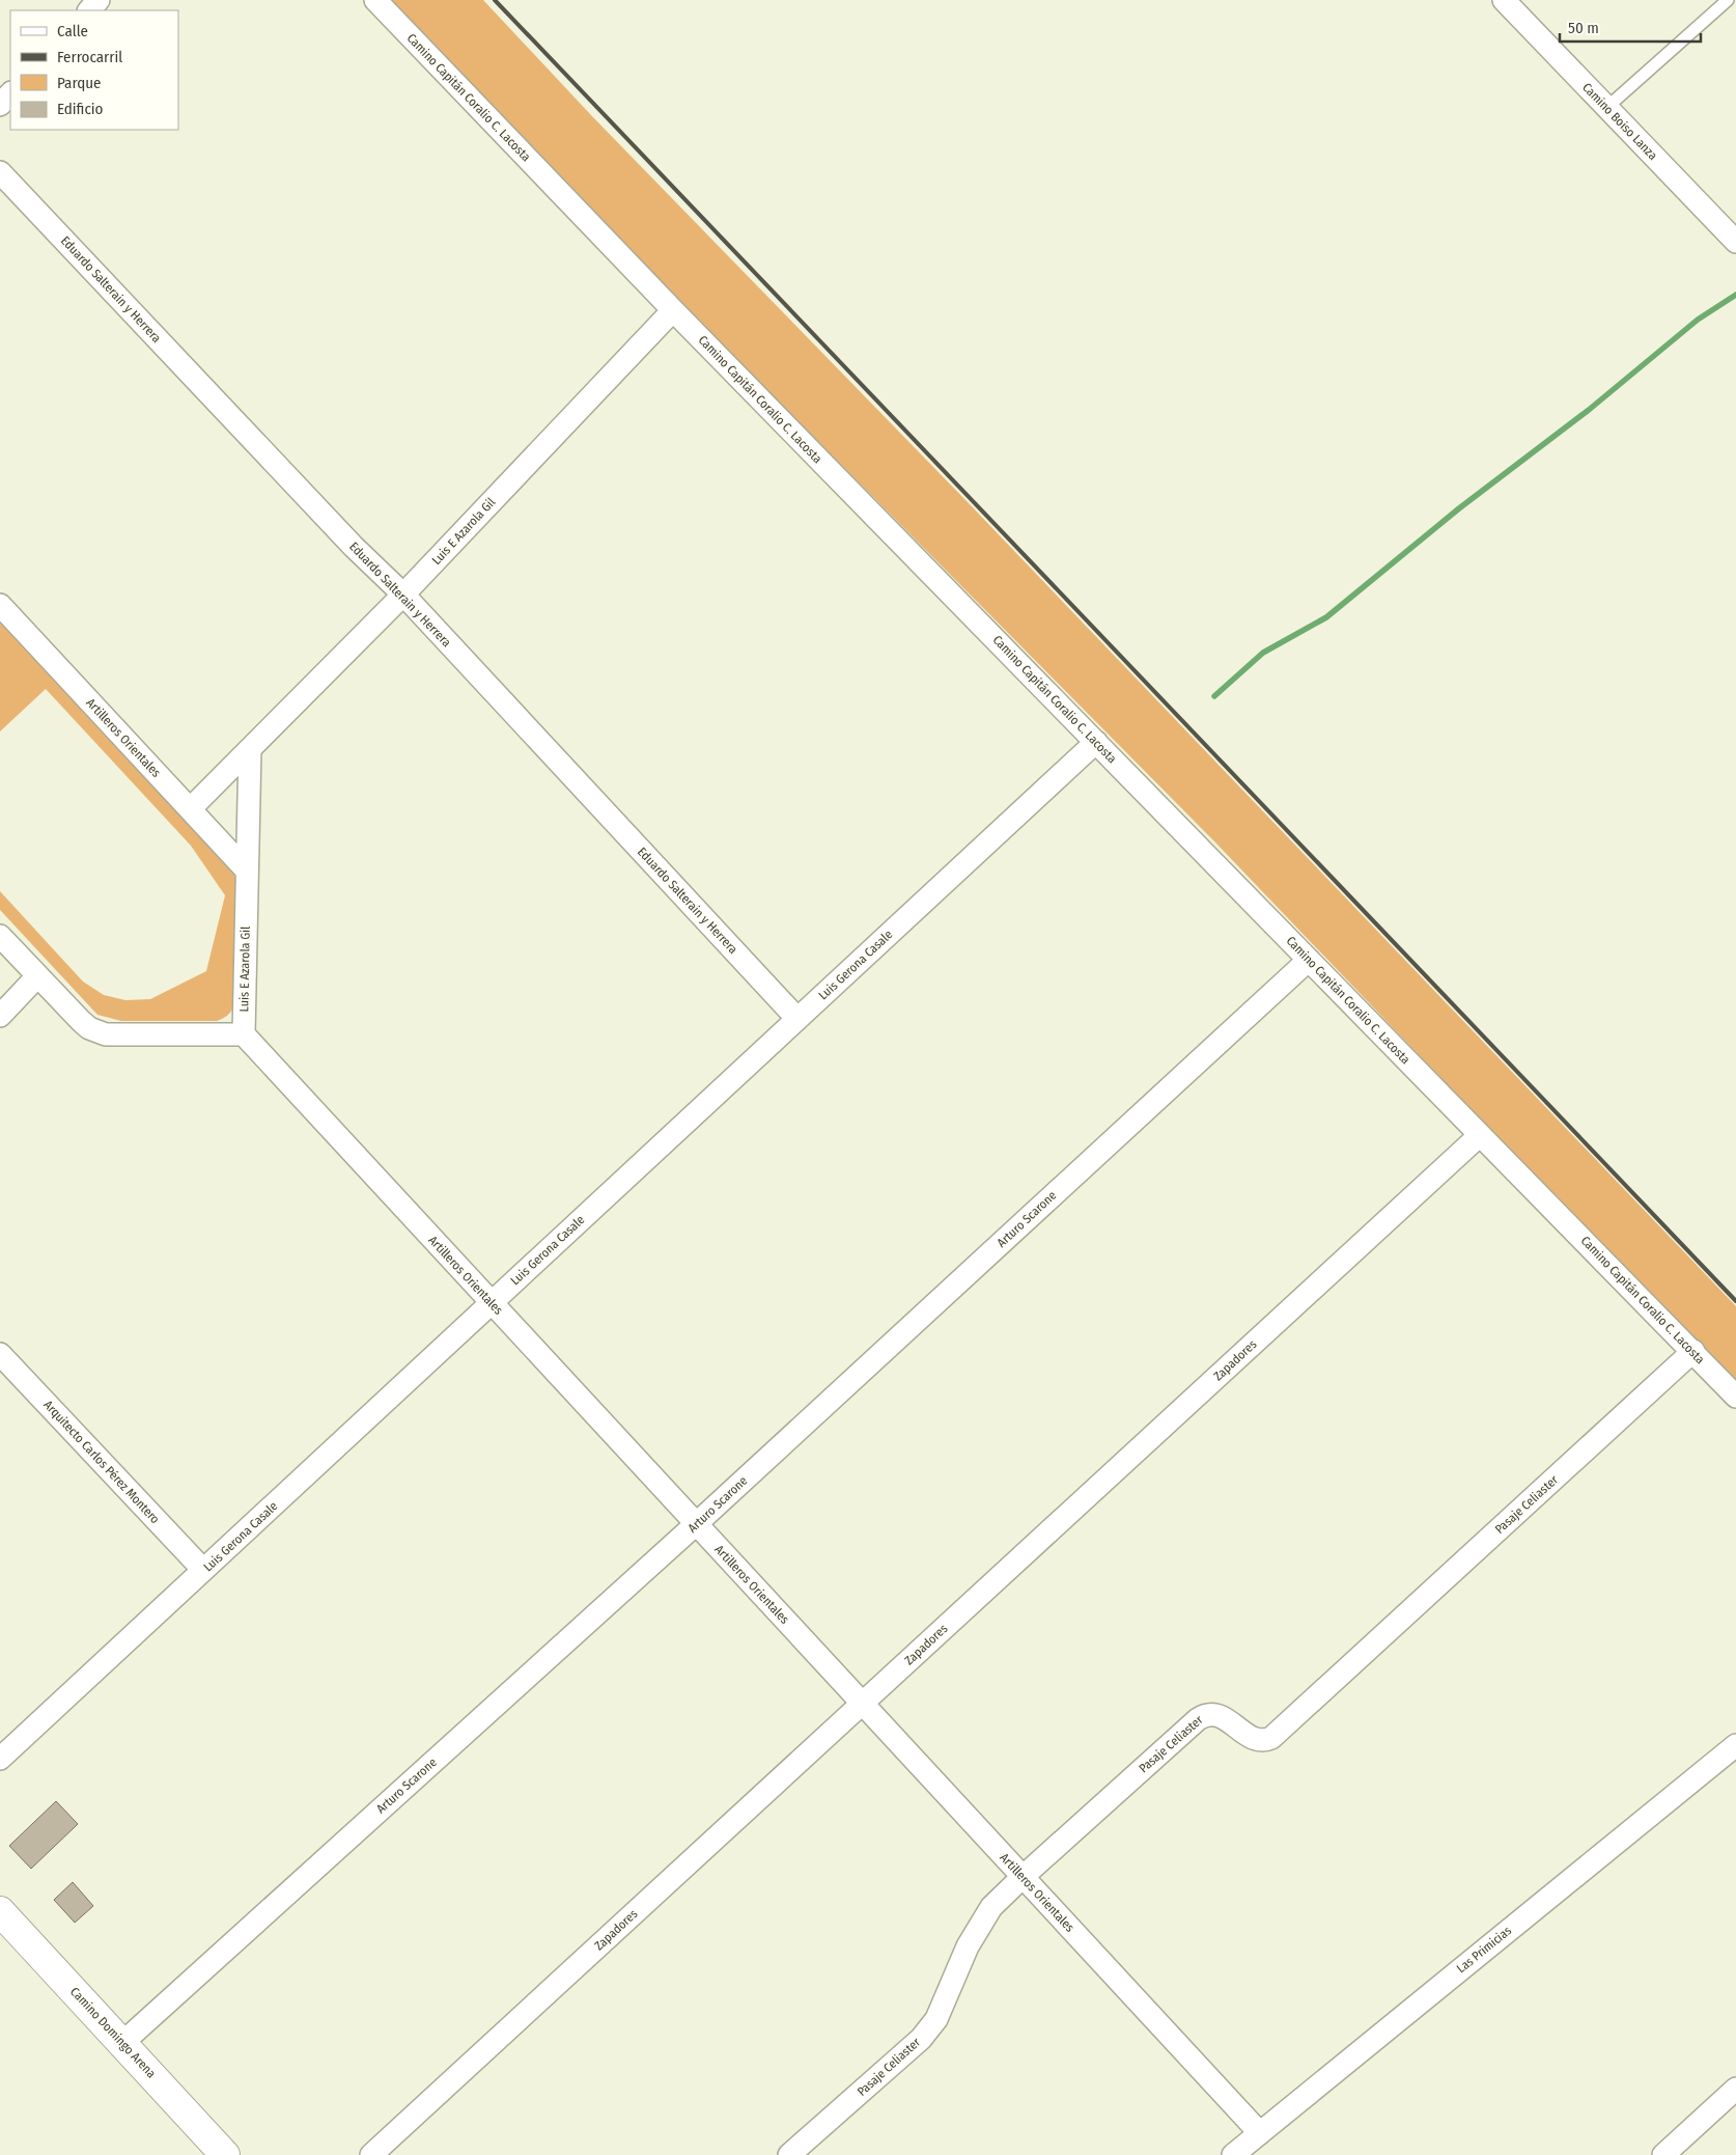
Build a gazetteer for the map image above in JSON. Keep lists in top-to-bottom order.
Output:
{
  "streets": {
    "street": [
      "Camino Capitán Coralio C. Lacosta",
      "Camino Boiso Lanza",
      "Eduardo Salterain y Herrera",
      "Luis E Azarola Gil",
      "Artilleros Orientales",
      "Luis Gerona Casale",
      "Arturo Scarone",
      "Zapadores",
      "Arquitecto Carlos Pérez Montero",
      "Pasaje Celiaster",
      "Las Primicias",
      "Camino Domingo Arena"
    ]
  },
  "crossings": [
    ["Camino Capitán Coralio C. Lacosta", "Luis E Azarola Gil"],
    ["Camino Capitán Coralio C. Lacosta", "Luis Gerona Casale"],
    ["Camino Capitán Coralio C. Lacosta", "Arturo Scarone"],
    ["Camino Capitán Coralio C. Lacosta", "Zapadores"],
    ["Camino Capitán Coralio C. Lacosta", "Pasaje Celiaster"],
    ["Eduardo Salterain y Herrera", "Luis E Azarola Gil"],
    ["Eduardo Salterain y Herrera", "Luis Gerona Casale"],
    ["Luis E Azarola Gil", "Artilleros Orientales"],
    ["Artilleros Orientales", "Luis Gerona Casale"],
    ["Artilleros Orientales", "Arturo Scarone"],
    ["Artilleros Orientales", "Zapadores"],
    ["Artilleros Orientales", "Pasaje Celiaster"],
    ["Artilleros Orientales", "Las Primicias"],
    ["Luis Gerona Casale", "Arquitecto Carlos Pérez Montero"],
    ["Arturo Scarone", "Camino Domingo Arena"]
  ],
  "legend": [
    "Calle",
    "Ferrocarril",
    "Parque",
    "Edificio"
  ],
  "scale_bar": "50 m"
}
